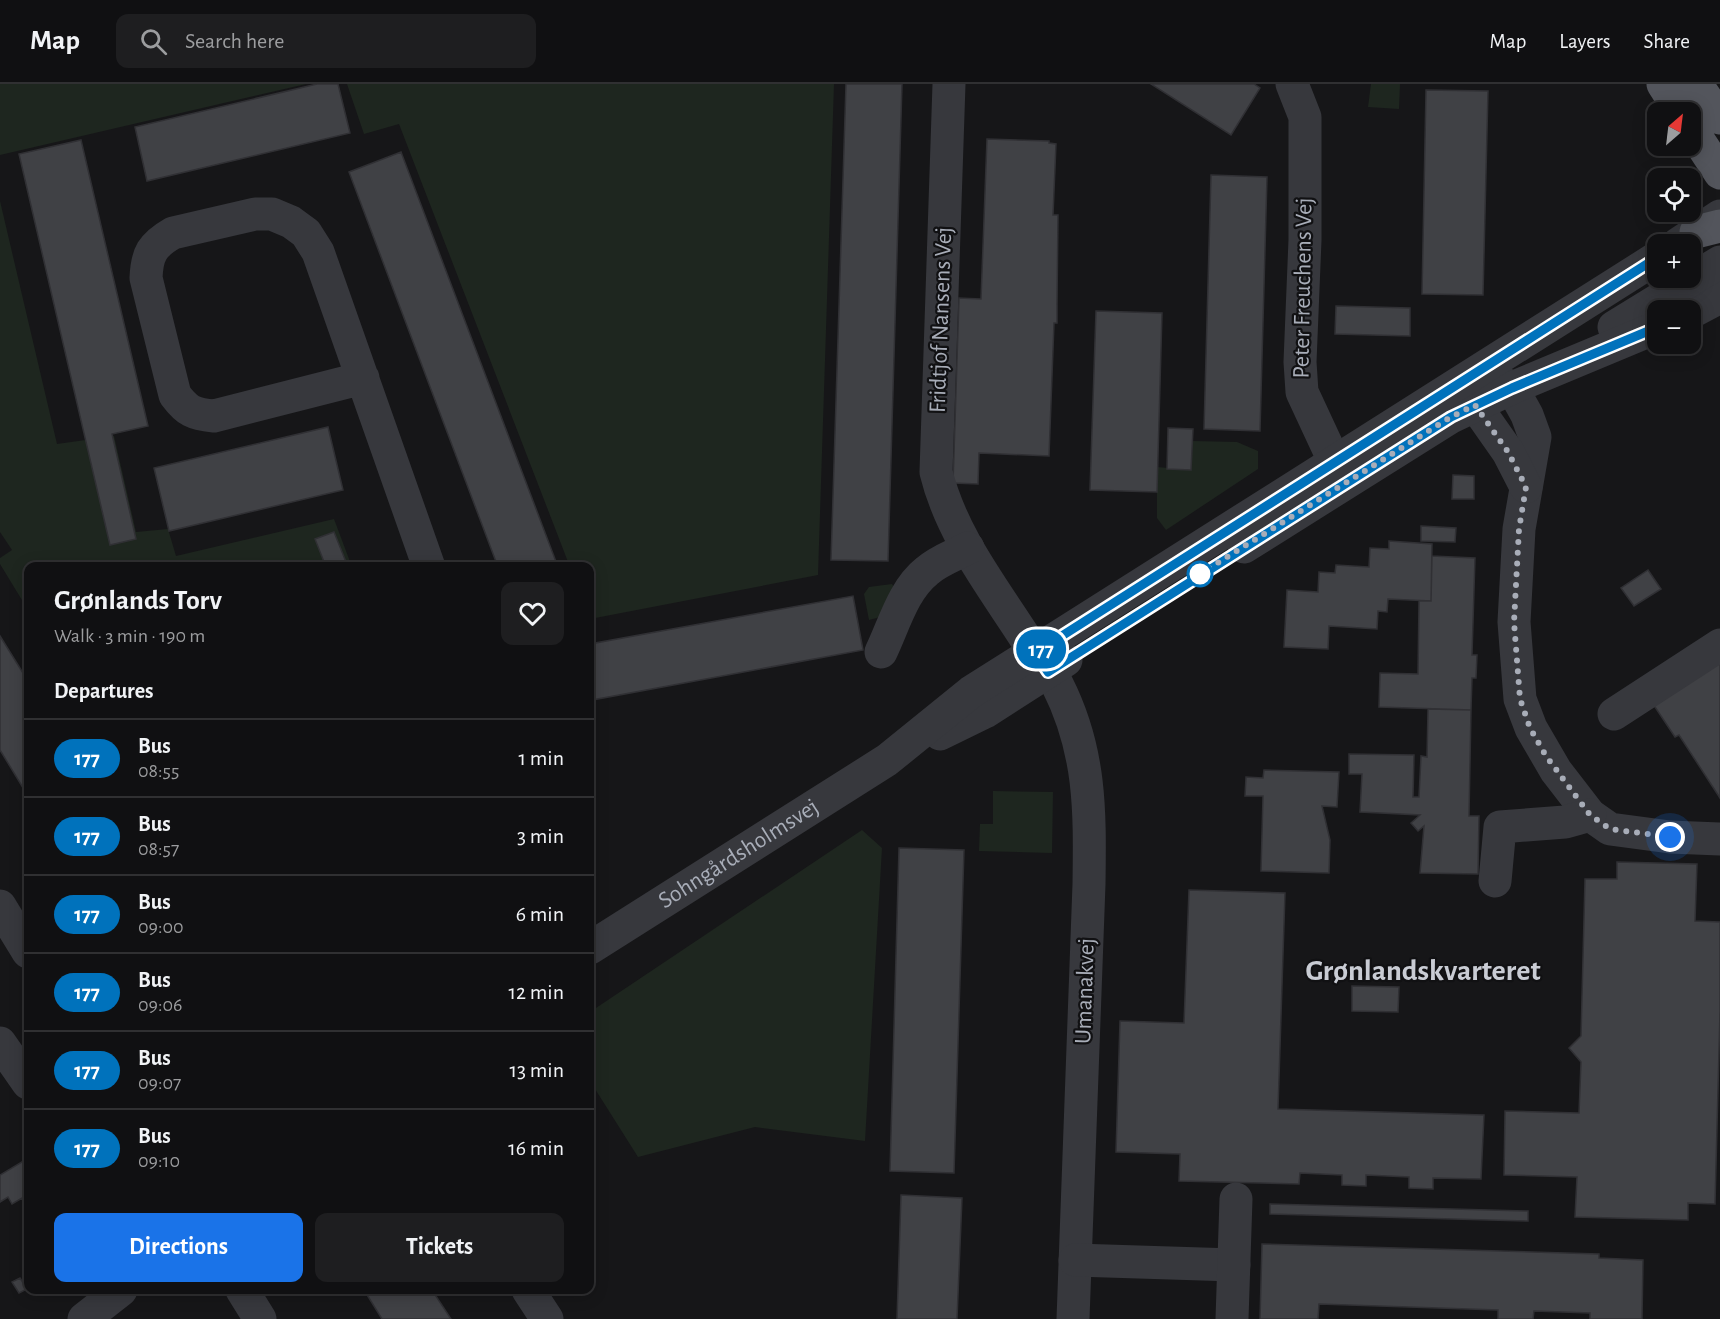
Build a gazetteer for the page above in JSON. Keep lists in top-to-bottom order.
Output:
{
  "streets": {
    "street": [
      "Peter Freuchens Vej",
      "Fridtjof Nansens Vej",
      "Sohngårdsholmsvej",
      "Umanakvej"
    ]
  },
  "crossings": [
    ["Peter Freuchens Vej", "Sohngårdsholmsvej"],
    ["Fridtjof Nansens Vej", "Sohngårdsholmsvej"],
    ["Fridtjof Nansens Vej", "Umanakvej"],
    ["Sohngårdsholmsvej", "Umanakvej"]
  ],
  "districts": ["Grønlandskvarteret"],
  "lines": ["bus line 177"],
  "north": "top right",
  "page": {
    "header": "Map",
    "search": "Search here",
    "nav": ["Map", "Layers", "Share"],
    "on_map": "177",
    "map_buttons": ["+", "−"],
    "heading": [
      ["Grønlands Torv", "Walk · 3 min · 190 m"],
      "Departures"
    ],
    "list": [
      {
        "mark": "177",
        "name": "Bus",
        "note": "08:55",
        "value": "1 min"
      },
      {
        "mark": "177",
        "name": "Bus",
        "note": "08:57",
        "value": "3 min"
      },
      {
        "mark": "177",
        "name": "Bus",
        "note": "09:00",
        "value": "6 min"
      },
      {
        "mark": "177",
        "name": "Bus",
        "note": "09:06",
        "value": "12 min"
      },
      {
        "mark": "177",
        "name": "Bus",
        "note": "09:07",
        "value": "13 min"
      },
      {
        "mark": "177",
        "name": "Bus",
        "note": "09:10",
        "value": "16 min"
      }
    ],
    "buttons": ["Directions", "Tickets"]
  }
}
